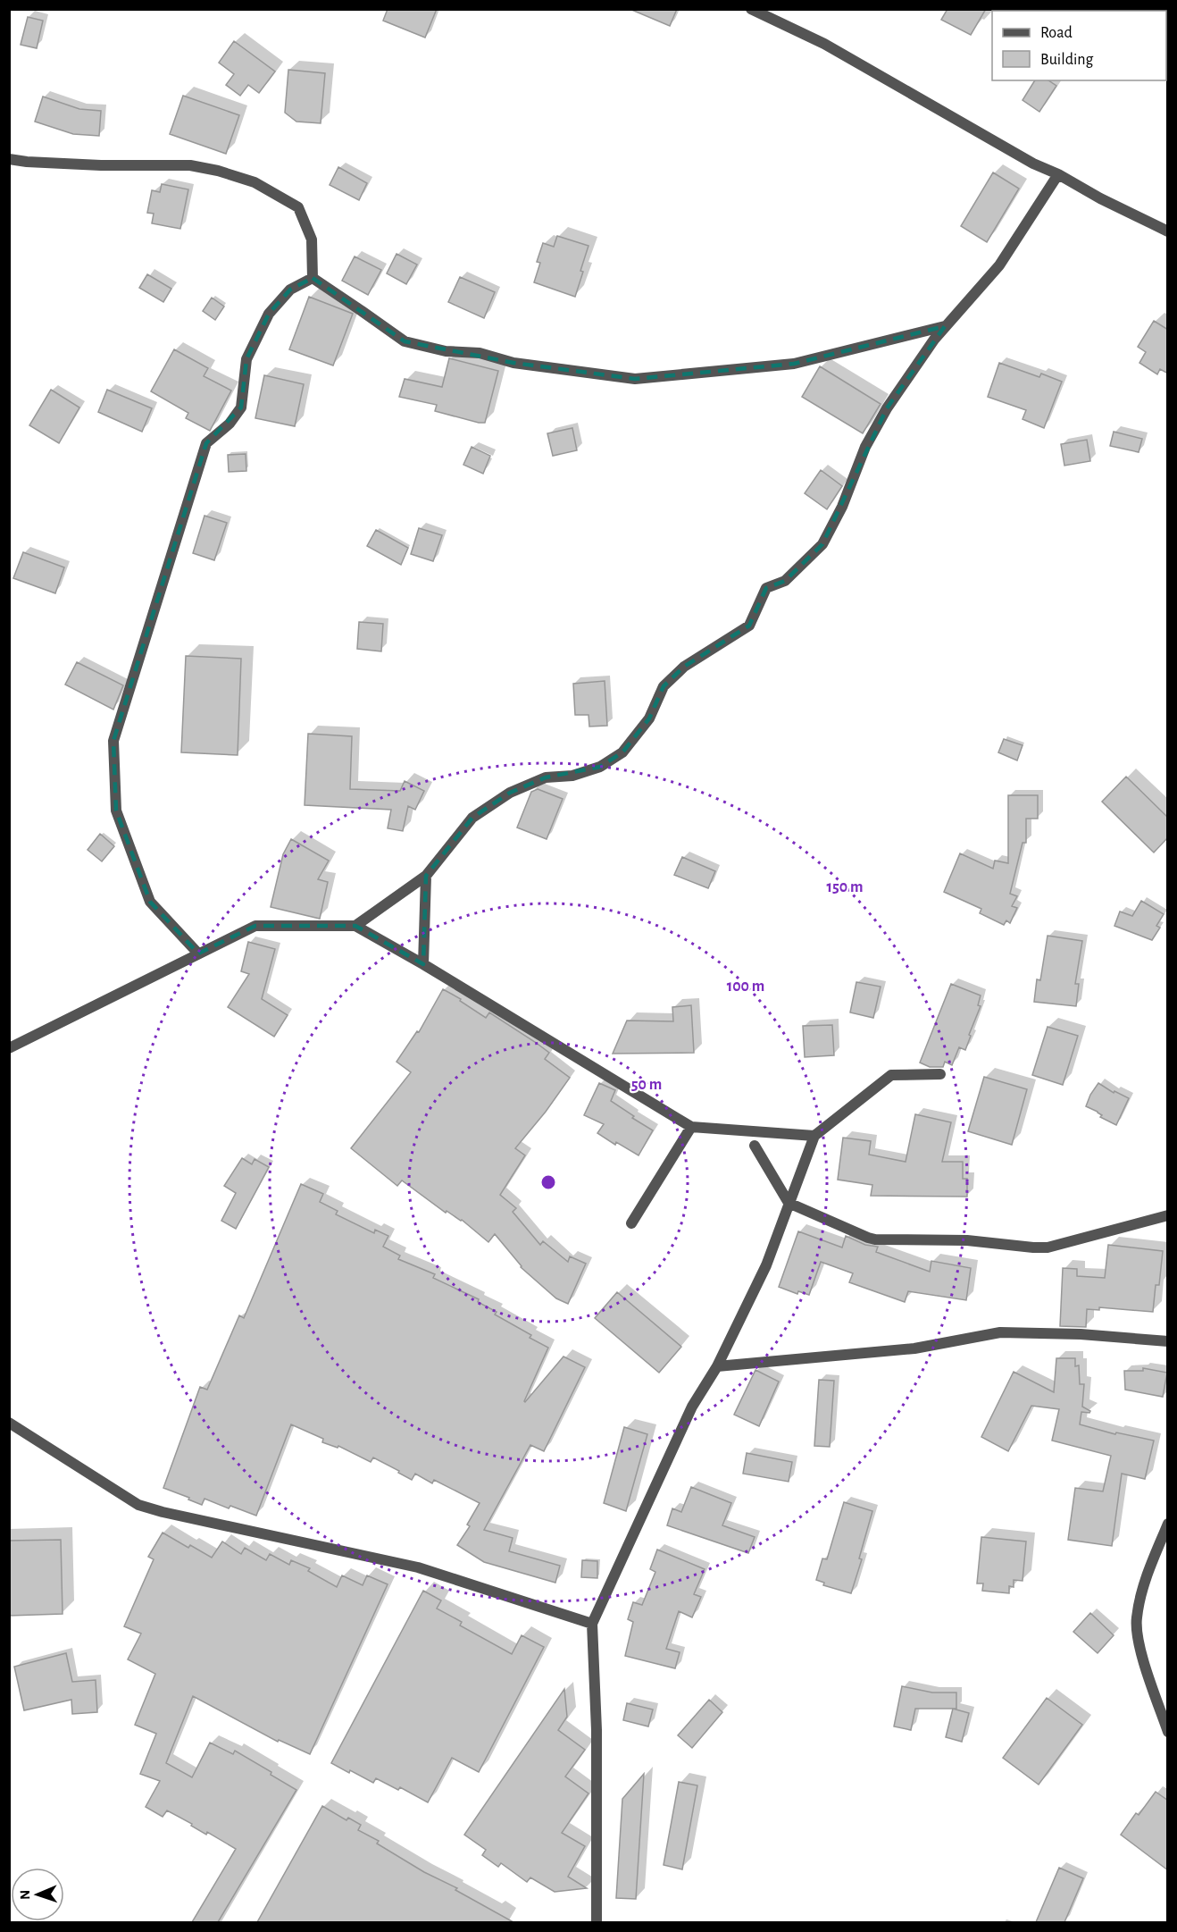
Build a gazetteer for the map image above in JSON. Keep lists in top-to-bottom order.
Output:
{
  "legend": ["Road", "Building"],
  "north": "left",
  "rings": ["150 m", "100 m", "50 m"]
}
